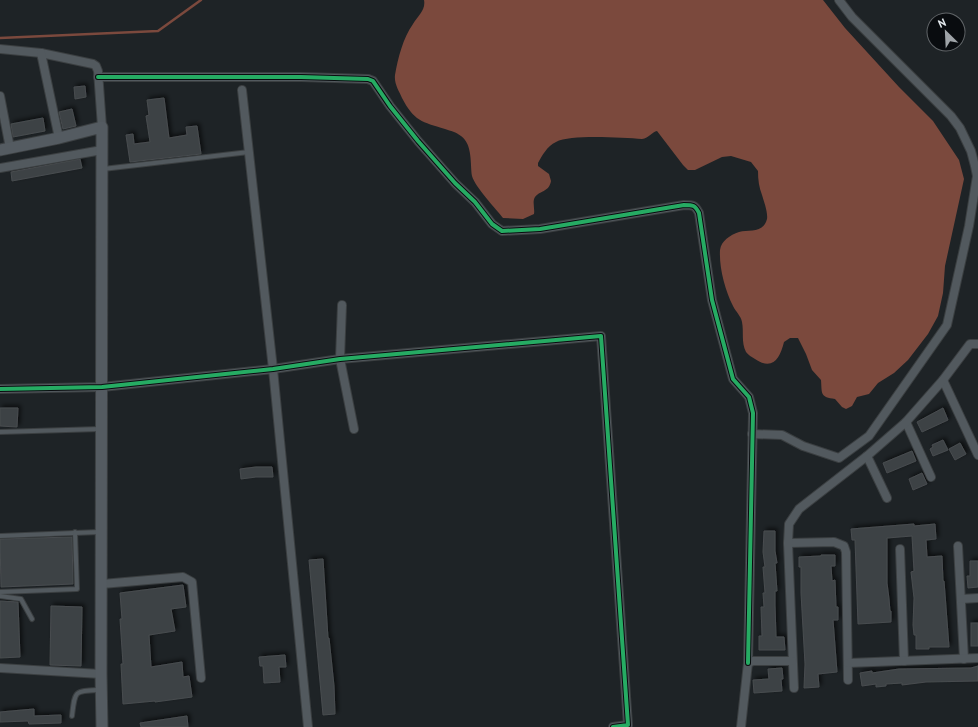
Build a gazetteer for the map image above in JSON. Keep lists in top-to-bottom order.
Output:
{
  "north": "top left"
}
